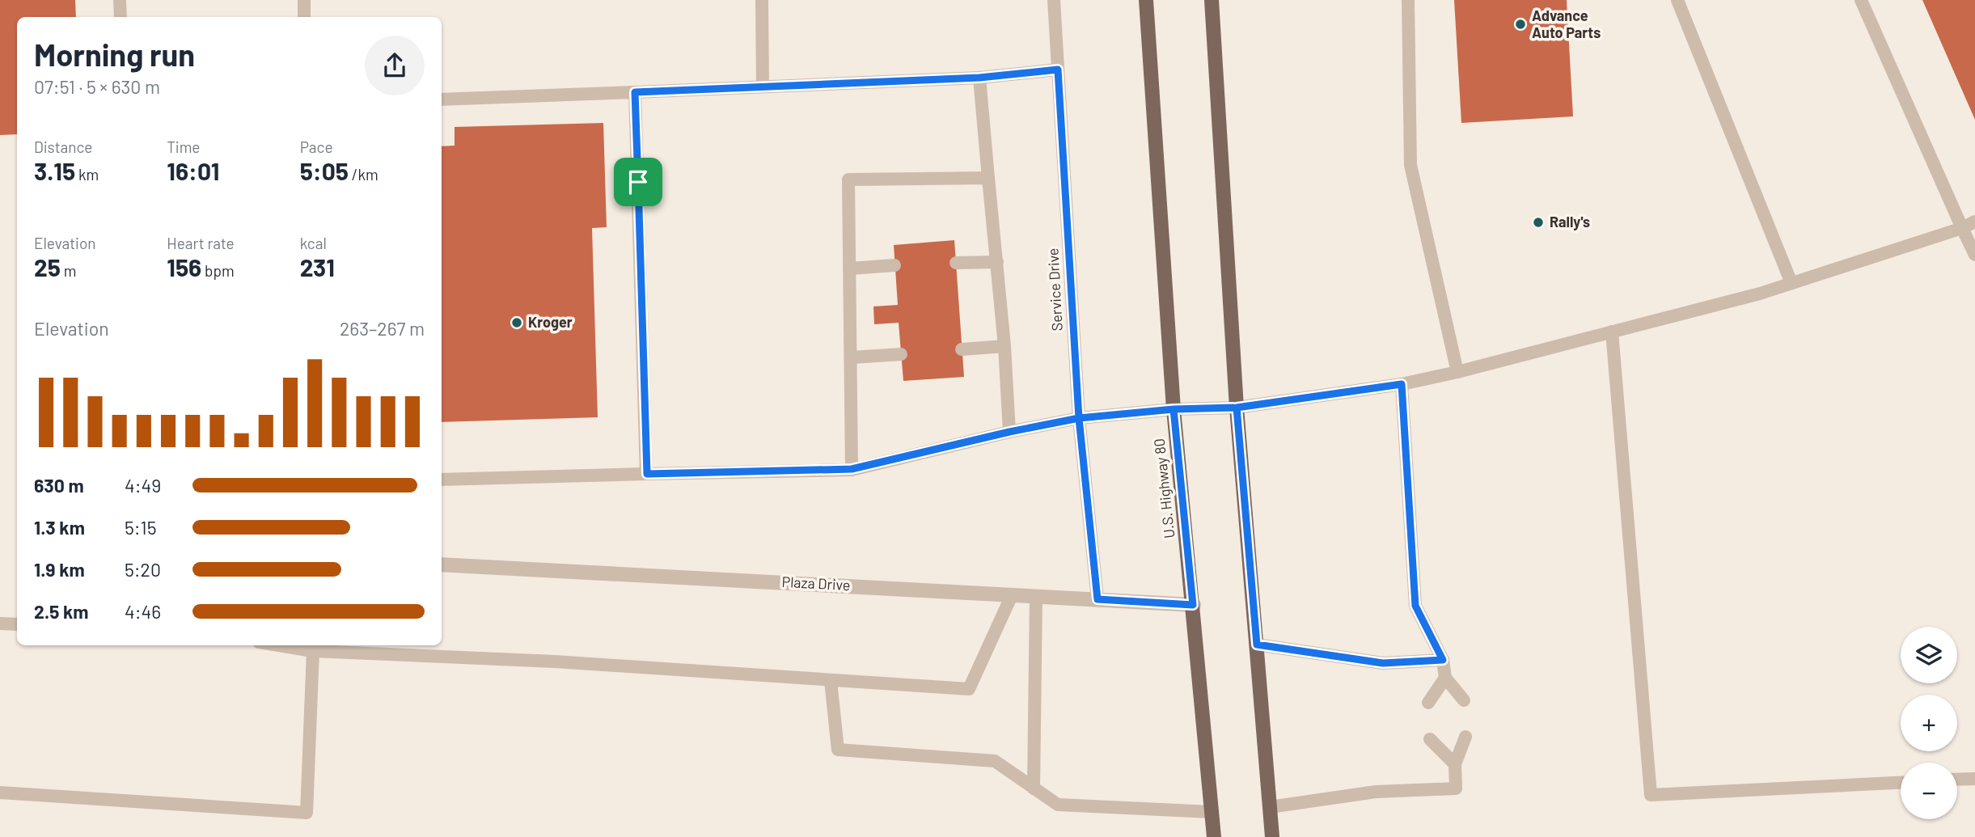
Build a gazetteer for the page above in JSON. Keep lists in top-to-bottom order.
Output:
{
  "streets": {
    "main road": ["U.S. Highway 80"],
    "street": ["Plaza Drive"],
    "lane": ["Service Drive"]
  },
  "crossings": [
    ["Service Drive", "Plaza Drive"],
    ["U.S. Highway 80", "Plaza Drive"]
  ],
  "places": ["Advance Auto Parts", "Rally's", "Kroger"],
  "page": {
    "heading": ["Morning run", "07:51 · 5 × 630 m"],
    "stats": [
      ["Distance", "3.15 km"],
      ["Time", "16:01"],
      ["Pace", "5:05 /km"],
      ["Elevation", "25 m"],
      ["Heart rate", "156 bpm"],
      ["kcal", "231"]
    ],
    "chart": ["Elevation", "263–267 m"],
    "list": [
      {
        "name": "630 m",
        "note": "4:49"
      },
      {
        "name": "1.3 km",
        "note": "5:15"
      },
      {
        "name": "1.9 km",
        "note": "5:20"
      },
      {
        "name": "2.5 km",
        "note": "4:46"
      }
    ],
    "map_buttons": ["+", "−"]
  }
}
